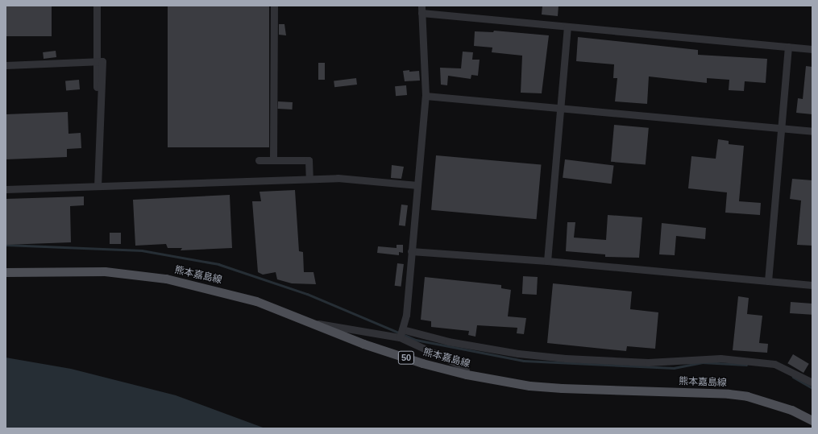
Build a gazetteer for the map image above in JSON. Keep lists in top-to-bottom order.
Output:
{
  "streets": {
    "main road": ["熊本嘉島線", "50"]
  }
}
